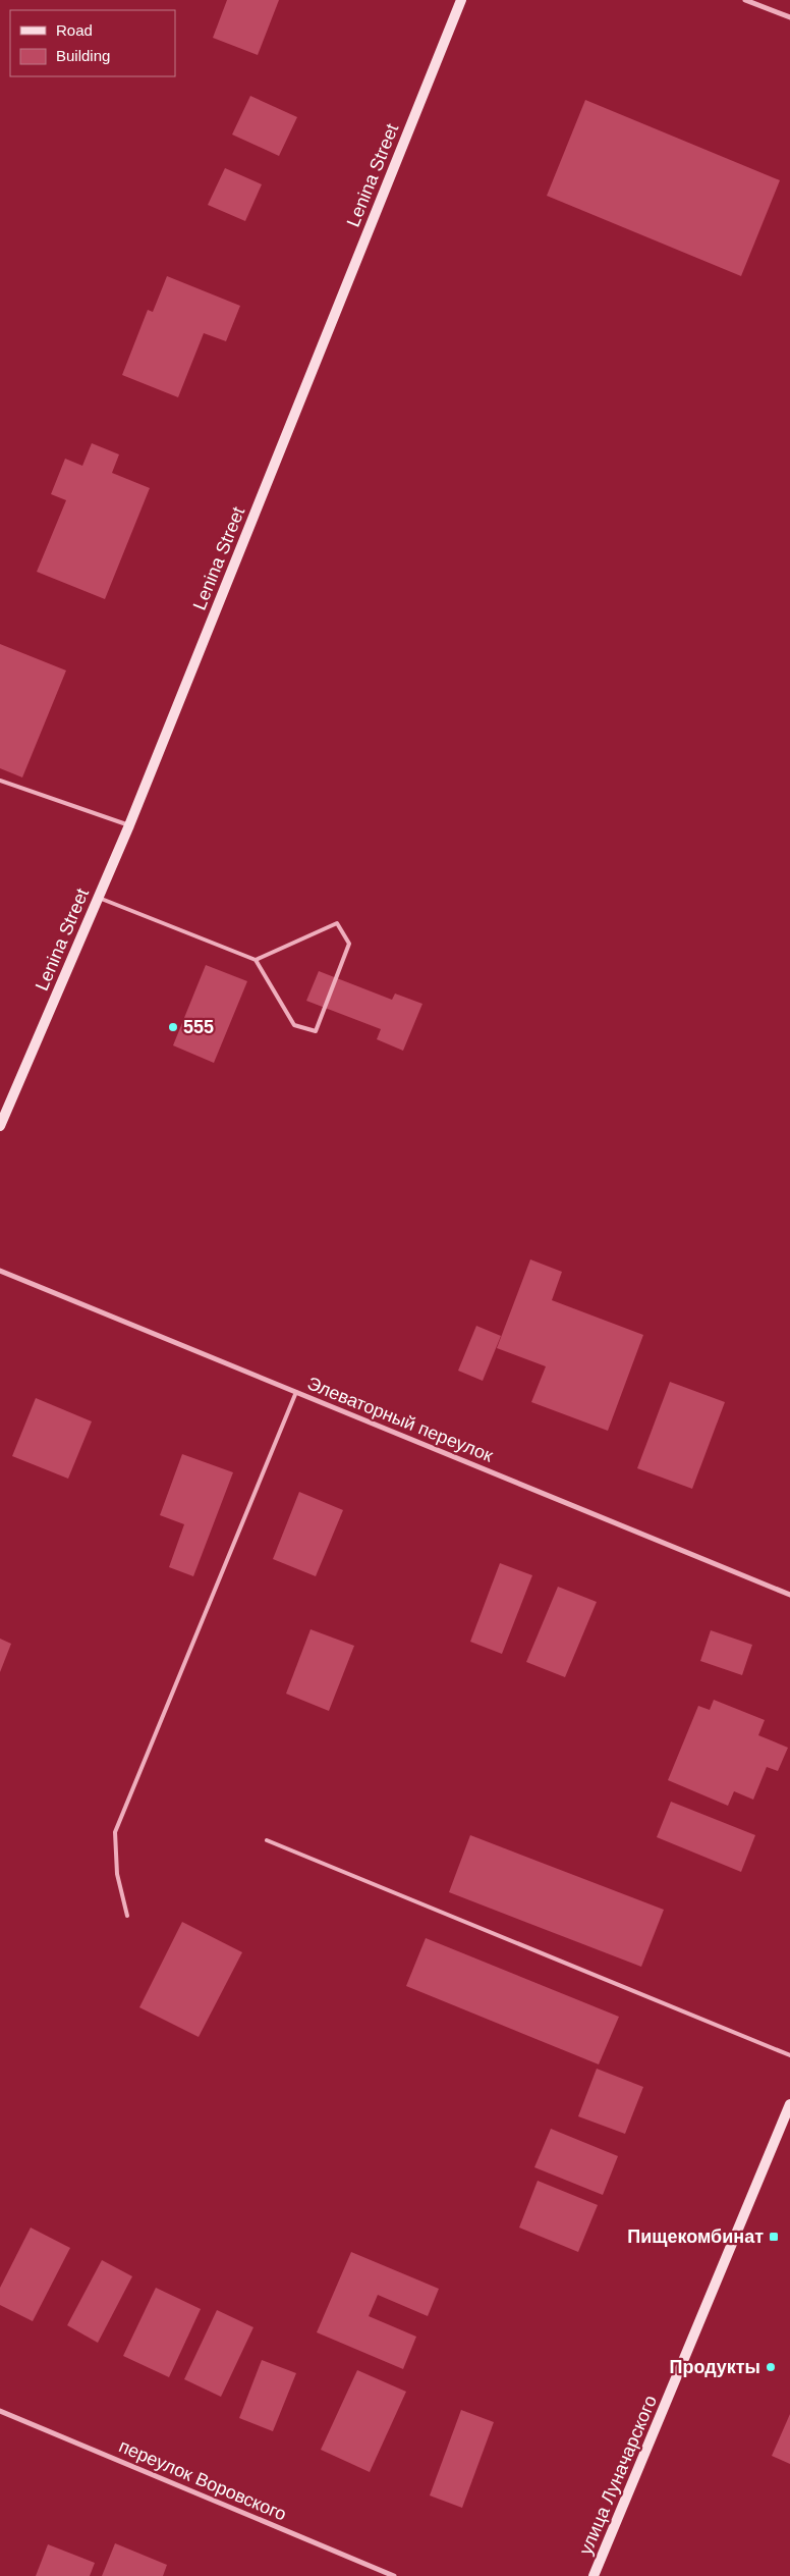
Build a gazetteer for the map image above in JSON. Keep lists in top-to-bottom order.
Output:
{
  "streets": {
    "main road": ["Lenina Street", "улица Луначарского"],
    "street": ["Элеваторный переулок", "переулок Воровского"]
  },
  "places": {
    "other": ["555", "Продукты"],
    "transit": ["Пищекомбинат"]
  },
  "legend": ["Road", "Building"]
}
